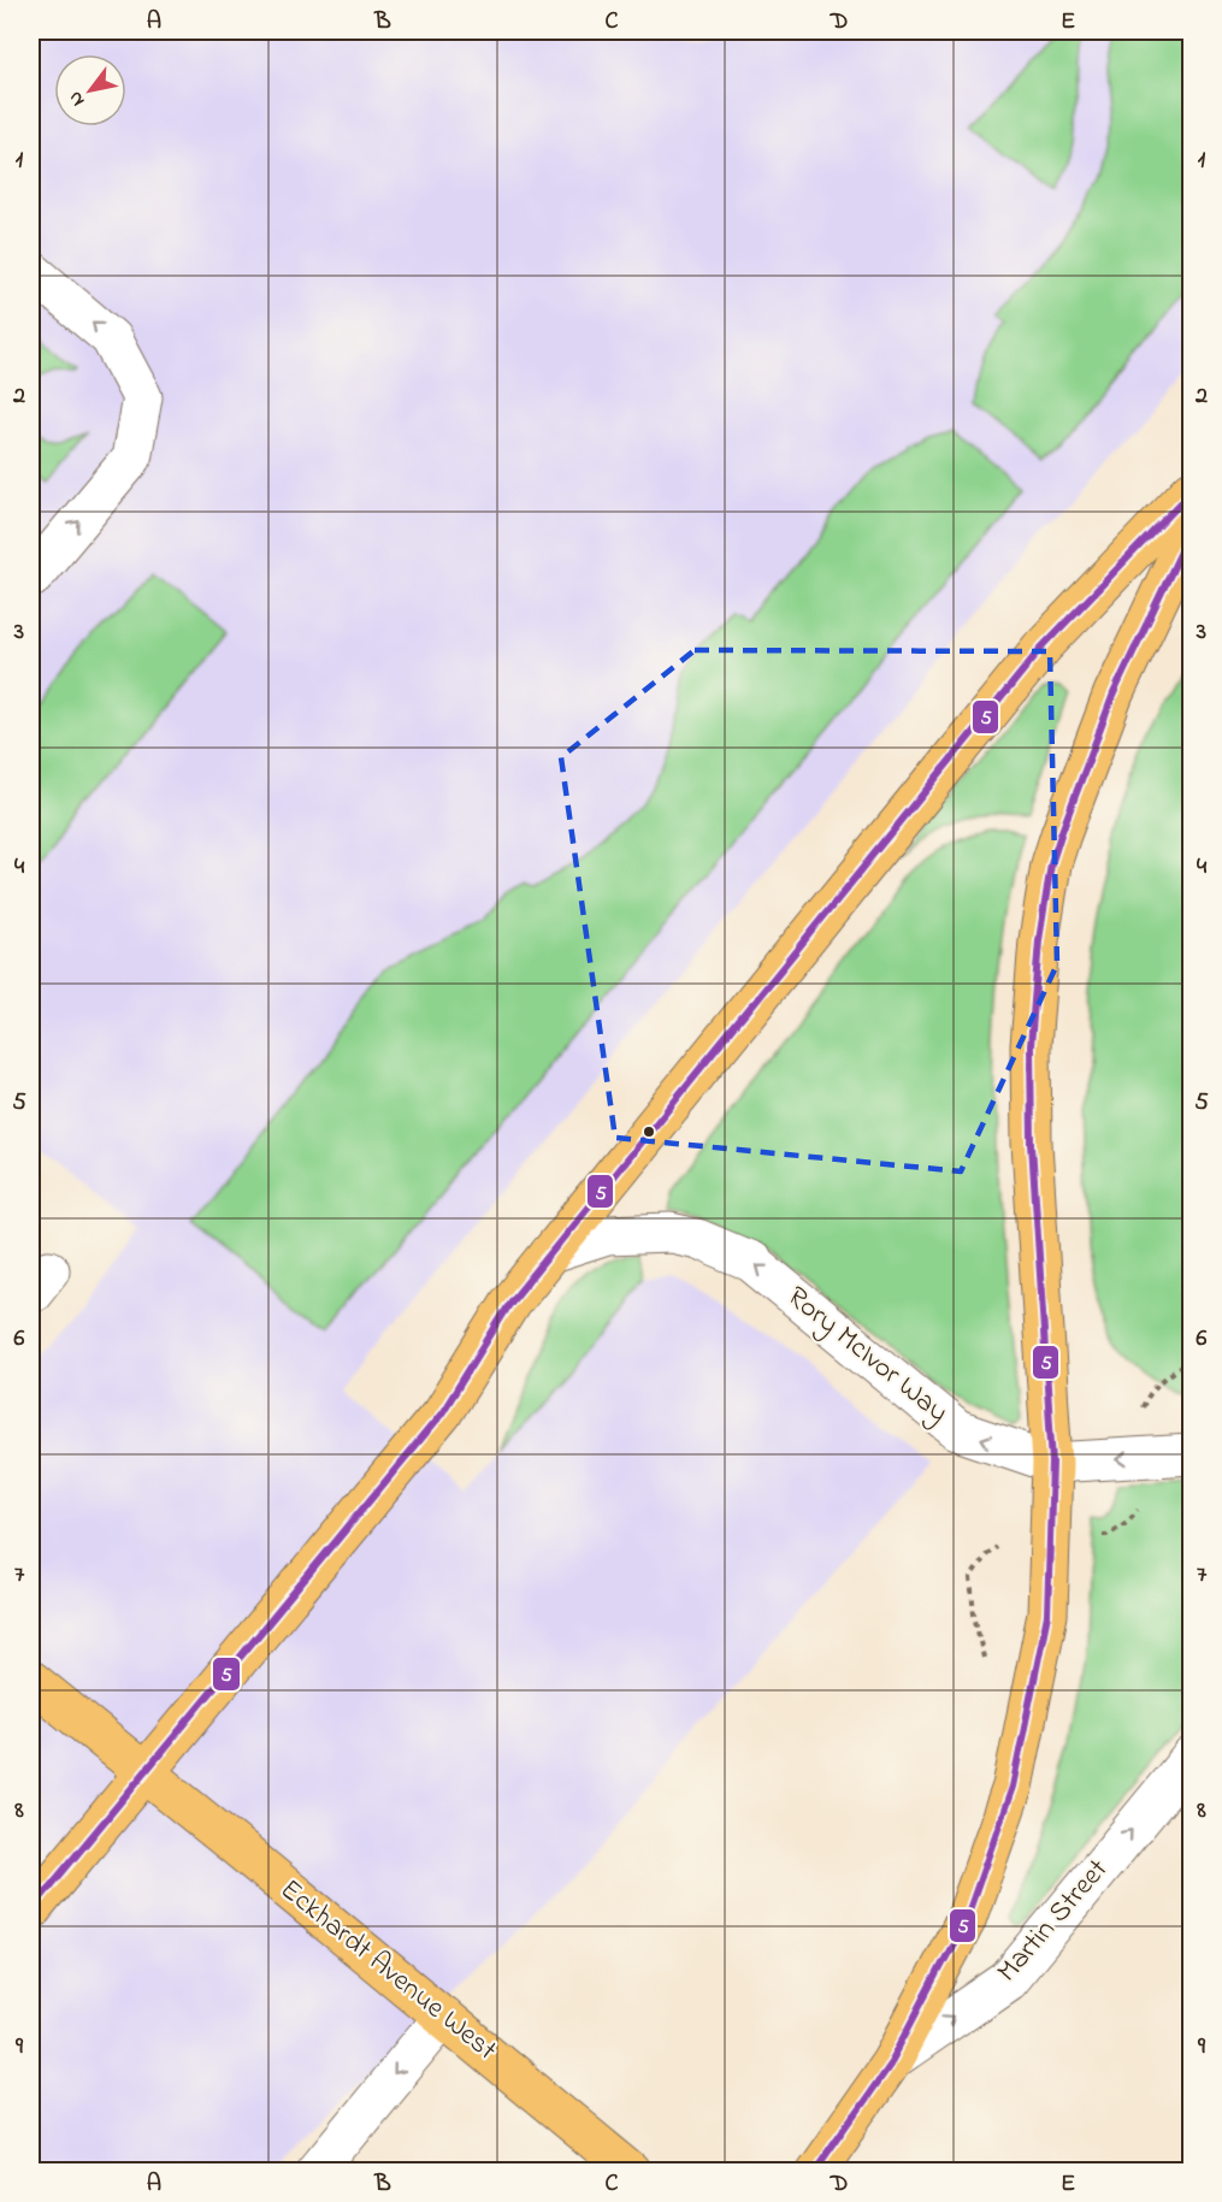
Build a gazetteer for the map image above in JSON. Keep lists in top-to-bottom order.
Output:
{
  "streets": {
    "main road": ["Martin Street", "Eckhardt Avenue West"],
    "street": ["Rory McIvor Way"]
  },
  "crossings": [
    ["Rory McIvor Way", "Martin Street"]
  ],
  "one_way": ["Rory McIvor Way"],
  "lines": ["transit line 5"],
  "north": "bottom left",
  "grid": {
    "columns": [
      "A",
      "B",
      "C",
      "D",
      "E"
    ],
    "rows": [
      "1",
      "2",
      "3",
      "4",
      "5",
      "6",
      "7",
      "8",
      "9"
    ]
  }
}
